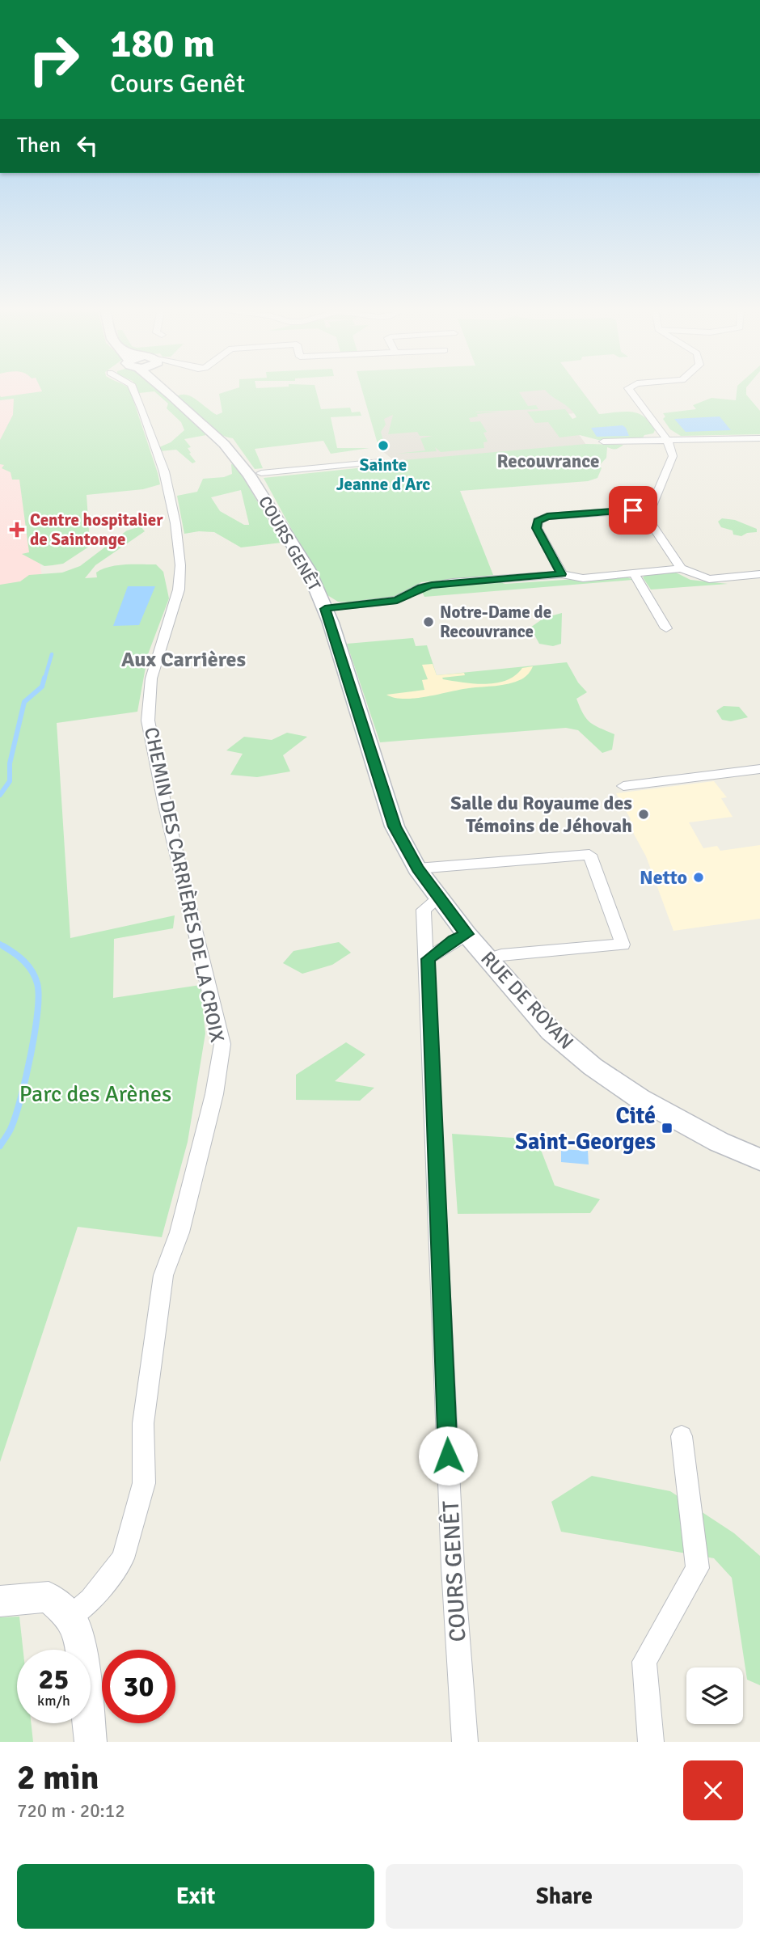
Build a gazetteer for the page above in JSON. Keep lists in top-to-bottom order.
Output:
{
  "streets": {
    "main road": ["COURS GENÊT", "RUE DE ROYAN"],
    "street": ["CHEMIN DES CARRIÈRES DE LA CROIX"]
  },
  "crossings": [
    ["COURS GENÊT", "RUE DE ROYAN"]
  ],
  "districts": ["Recouvrance", "Aux Carrières"],
  "parks": ["Parc des Arènes"],
  "places": {
    "other": [
      "Sainte Jeanne d'Arc",
      "Notre-Dame de Recouvrance",
      "Salle du Royaume des Témoins de Jéhovah",
      "Netto"
    ],
    "health": ["Centre hospitalier de Saintonge"],
    "transit": ["Cité Saint-Georges"]
  },
  "page": {
    "turn": ["180 m", "Cours Genêt"],
    "then": "Then",
    "speed": "25 km/h",
    "limit": "30",
    "heading": ["2 min", "720 m · 20:12"],
    "buttons": ["Exit", "Share"]
  }
}
